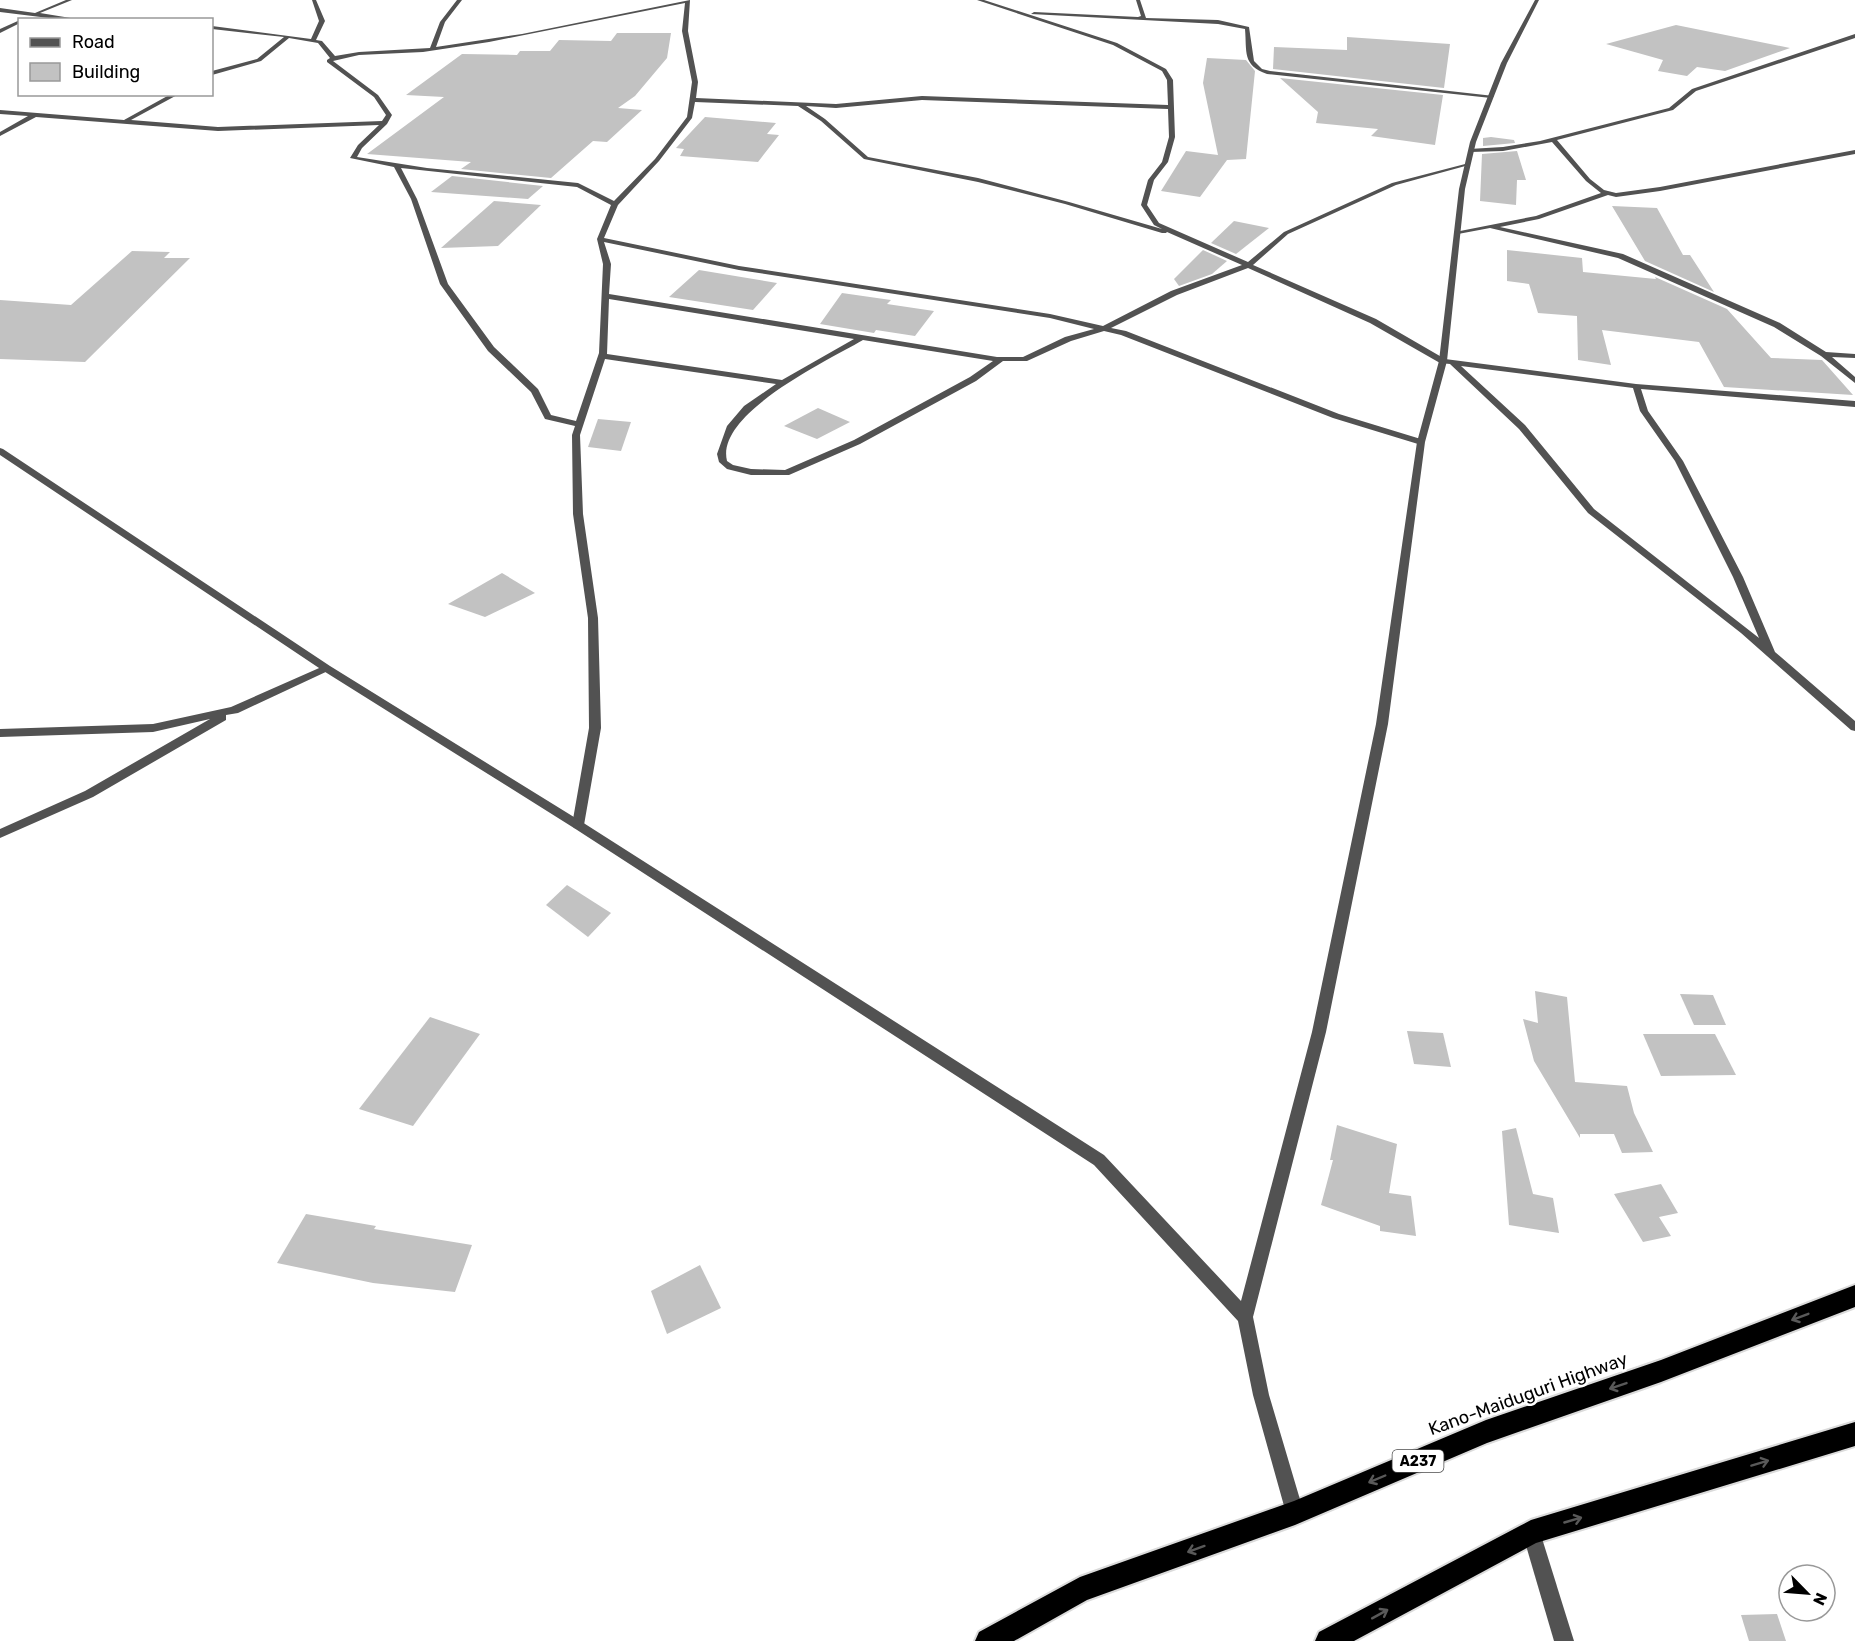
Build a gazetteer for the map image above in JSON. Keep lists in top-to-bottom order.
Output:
{
  "streets": {
    "highway": ["Kano-Maiduguri Highway", "A237"]
  },
  "legend": ["Road", "Building"],
  "north": "bottom right"
}
